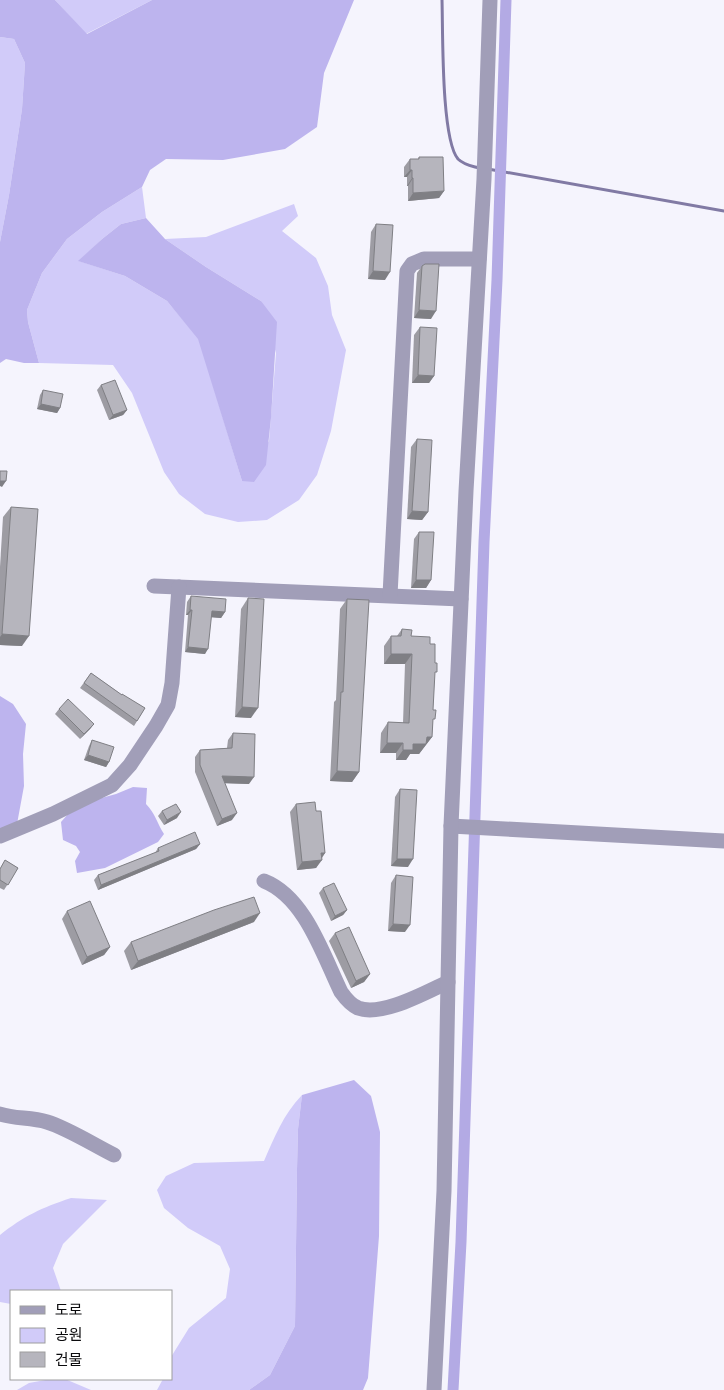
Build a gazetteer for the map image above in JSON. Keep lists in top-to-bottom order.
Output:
{
  "legend": ["도로", "공원", "건물"]
}
